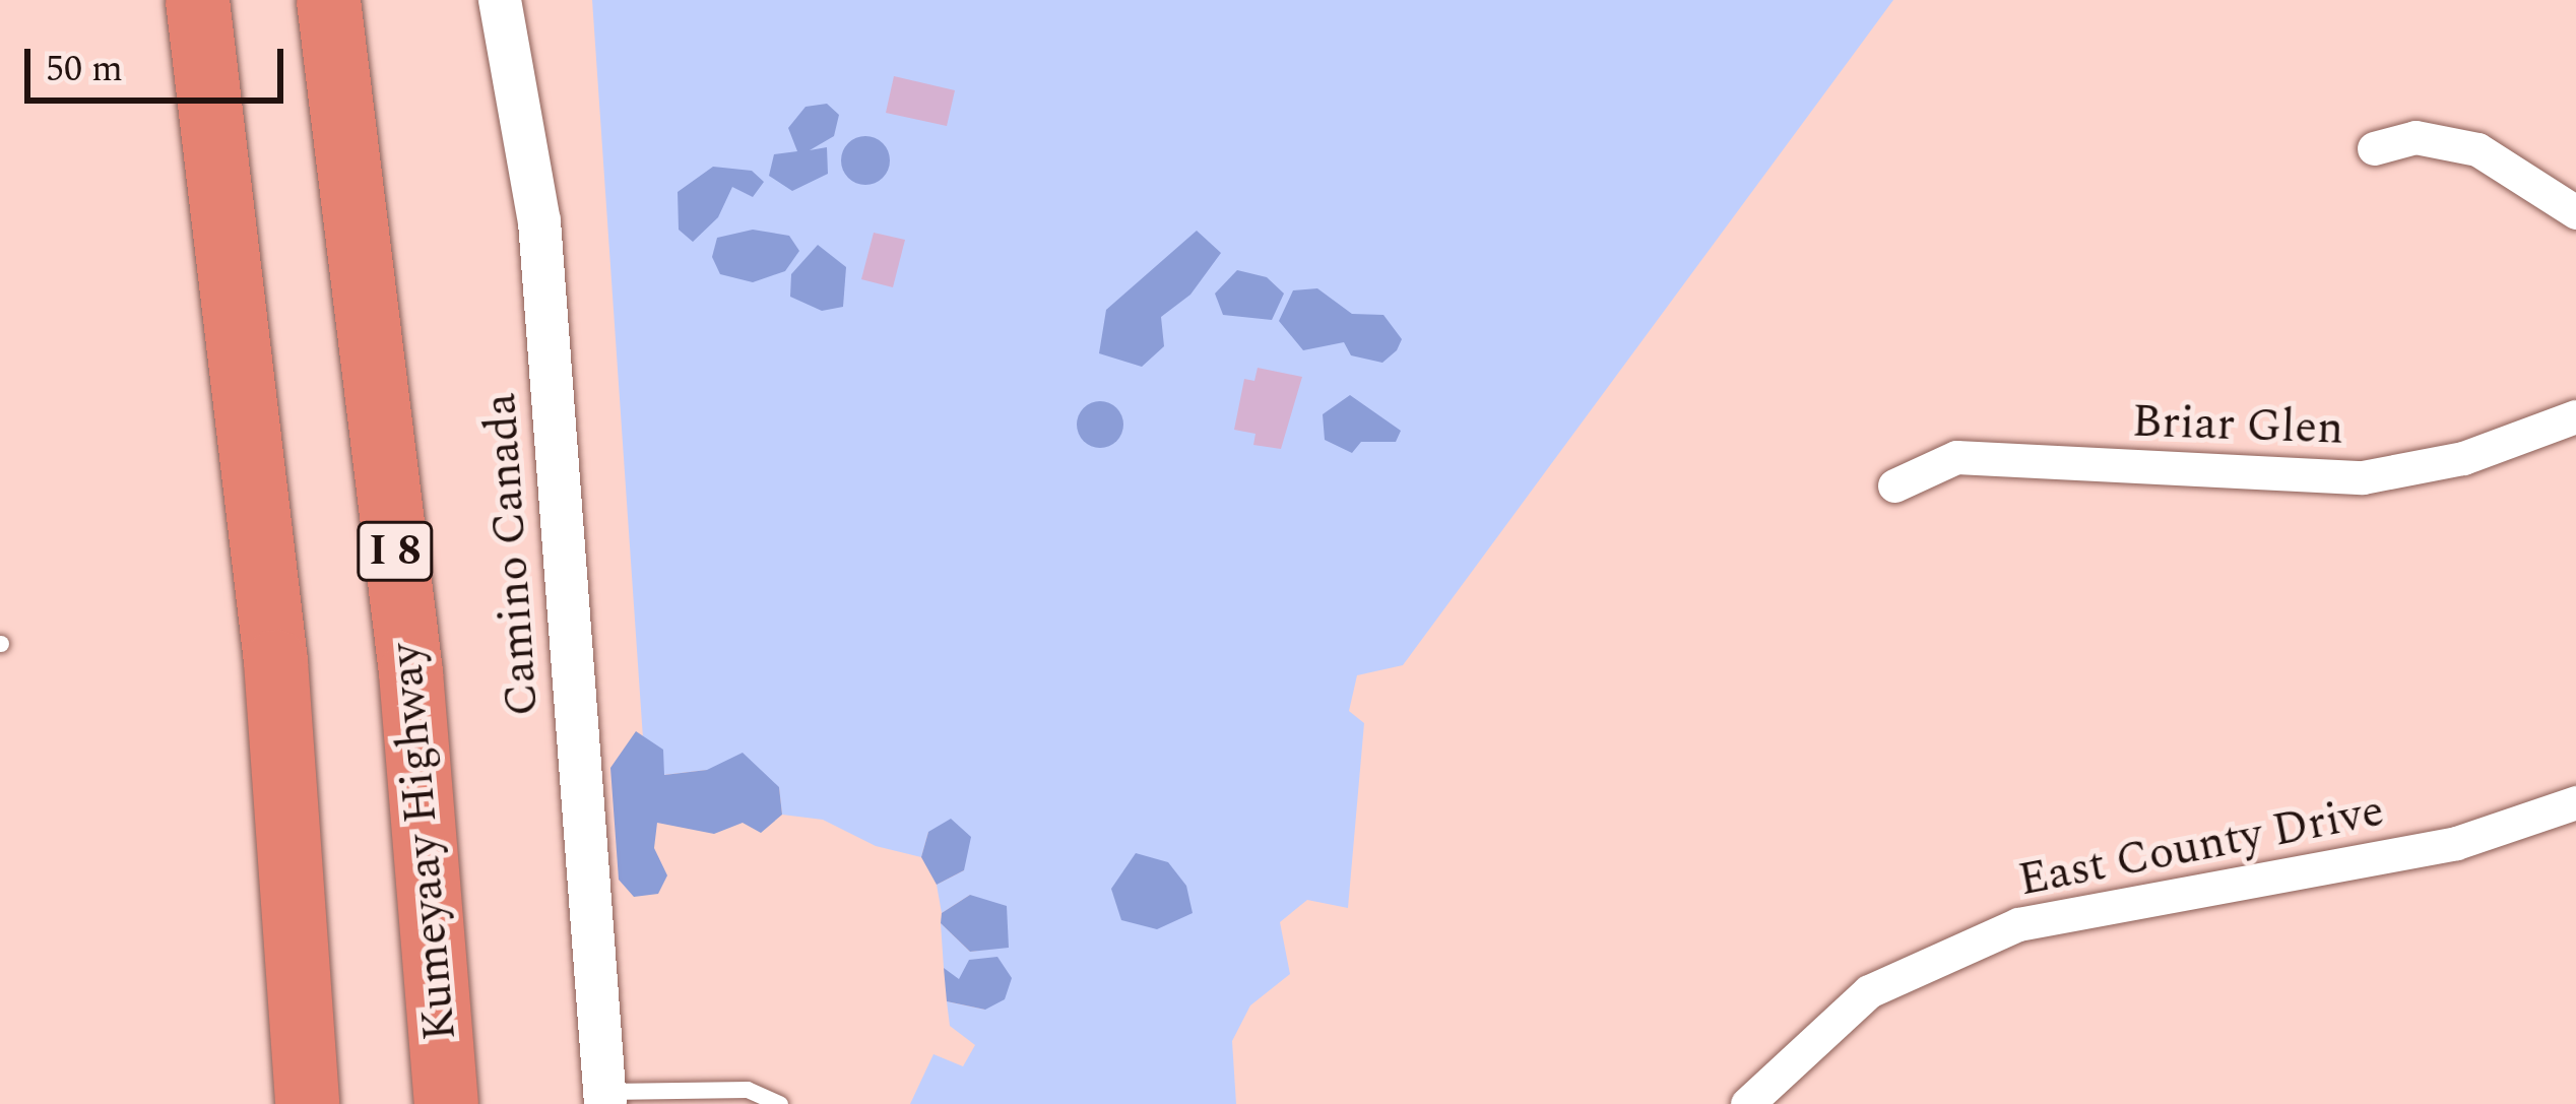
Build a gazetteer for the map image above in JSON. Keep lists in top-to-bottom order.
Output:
{
  "streets": {
    "highway": ["I 8", "Kumeyaay Highway"],
    "street": ["Briar Glen", "Camino Canada", "East County Drive"]
  },
  "scale_bar": "50 m"
}
